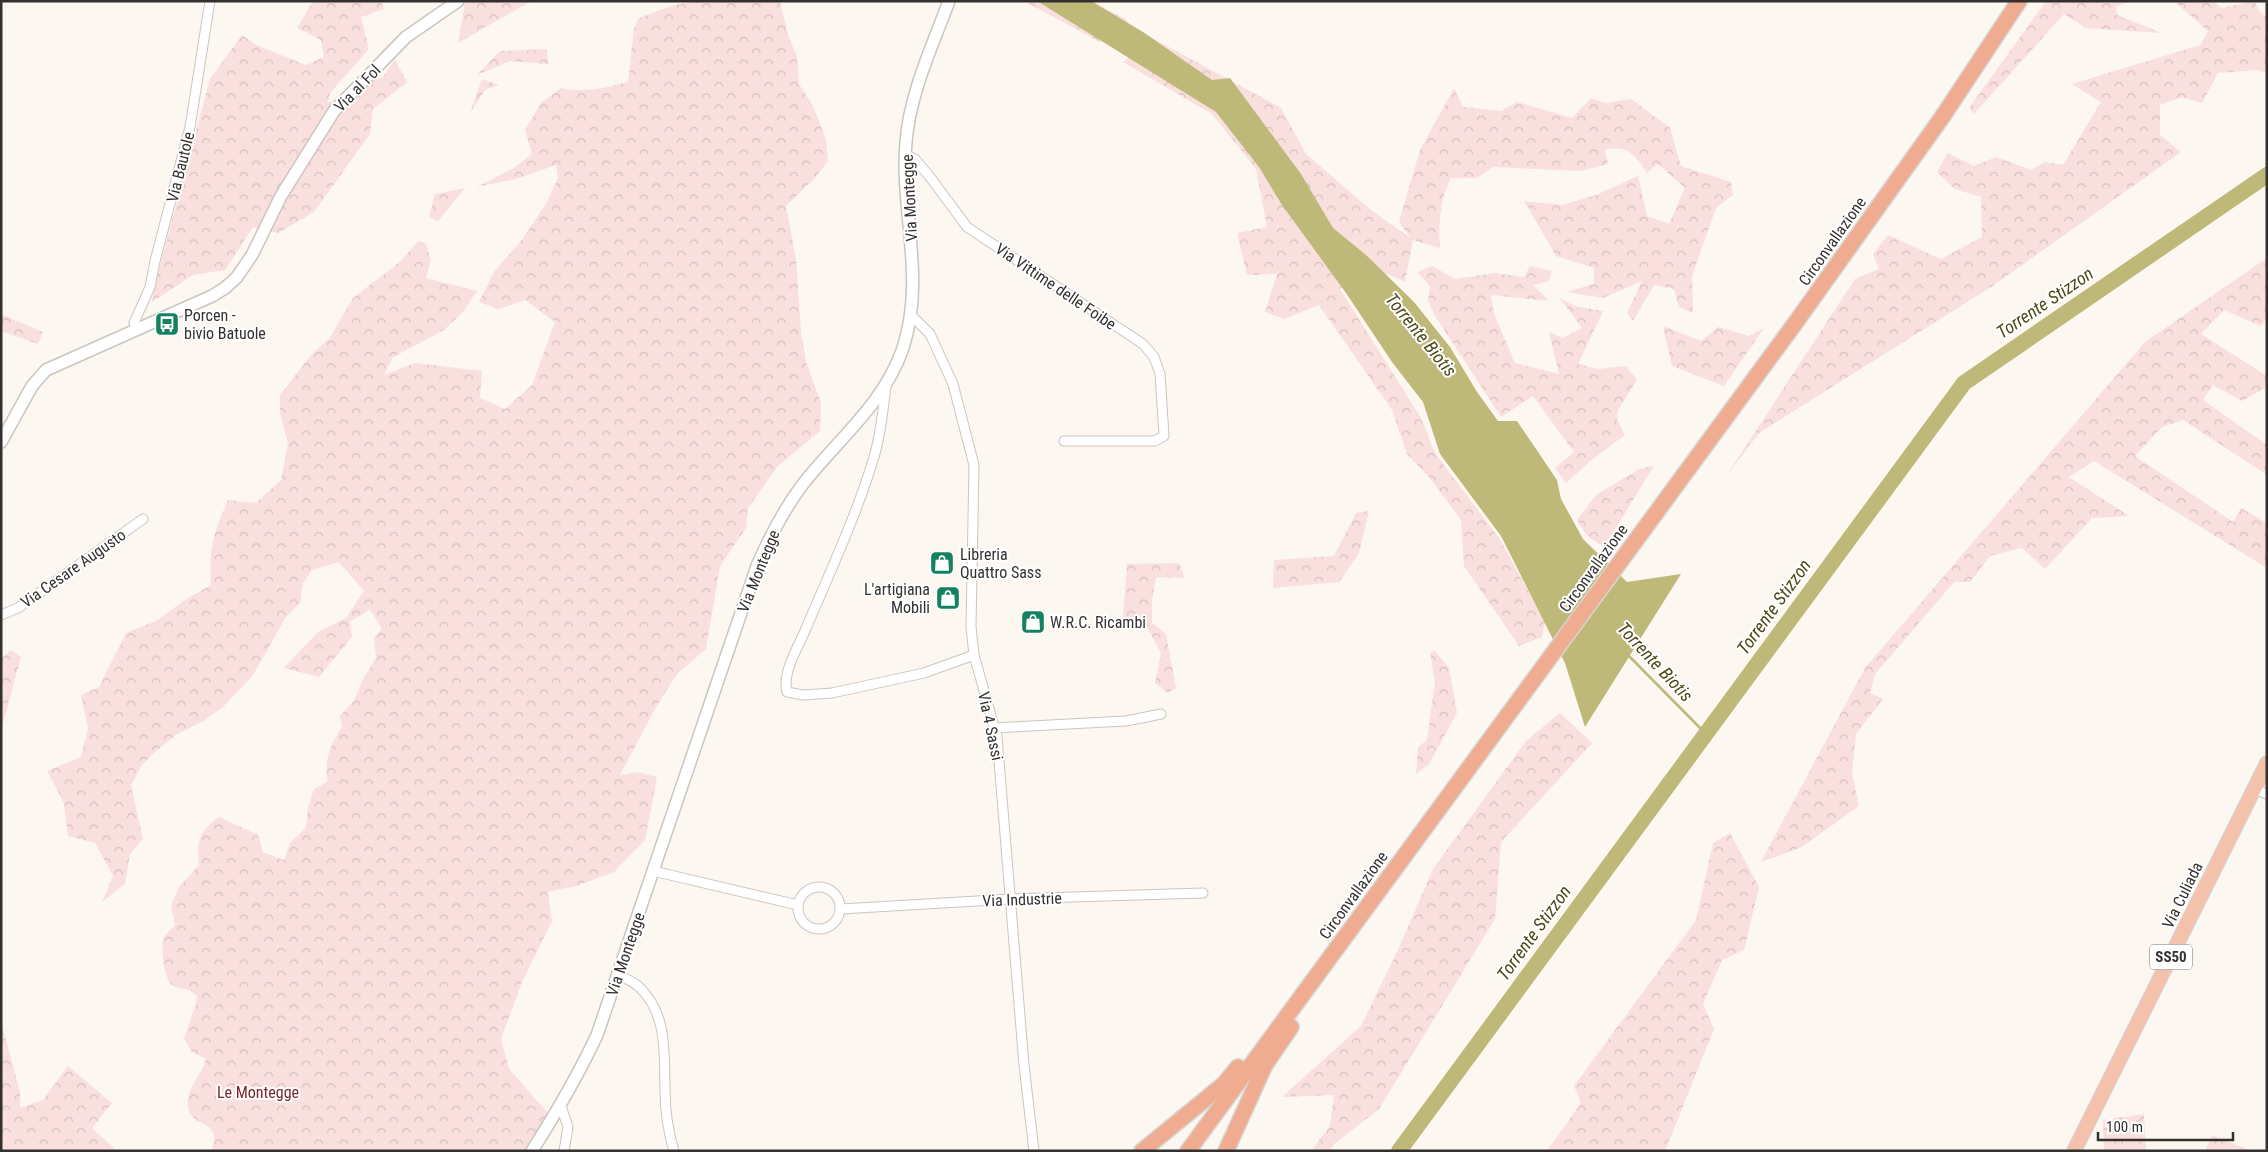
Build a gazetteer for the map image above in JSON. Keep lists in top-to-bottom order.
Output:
{
  "streets": {
    "highway": ["Circonvallazione"],
    "main road": ["Via Culiada", "SS50"],
    "street": [
      "Via al Fol",
      "Via Bautole",
      "Via Montegge",
      "Via Vittime delle Foibe",
      "Via Cesare Augusto",
      "Via 4 Sassi",
      "Via Industrie"
    ]
  },
  "crossings": [
    ["Via al Fol", "Via Bautole"],
    ["Via Montegge", "Via Vittime delle Foibe"],
    ["Via Montegge", "Via 4 Sassi"],
    ["Via 4 Sassi", "Via Industrie"]
  ],
  "water": ["Torrente Stizzon", "Torrente Biotis"],
  "parks": ["Le Montegge"],
  "places": {
    "bus stop": ["Porcen - bivio Batuole"],
    "shop": ["Libreria Quattro Sass", "L'artigiana Mobili", "W.R.C. Ricambi"]
  },
  "scale_bar": "100 m"
}
